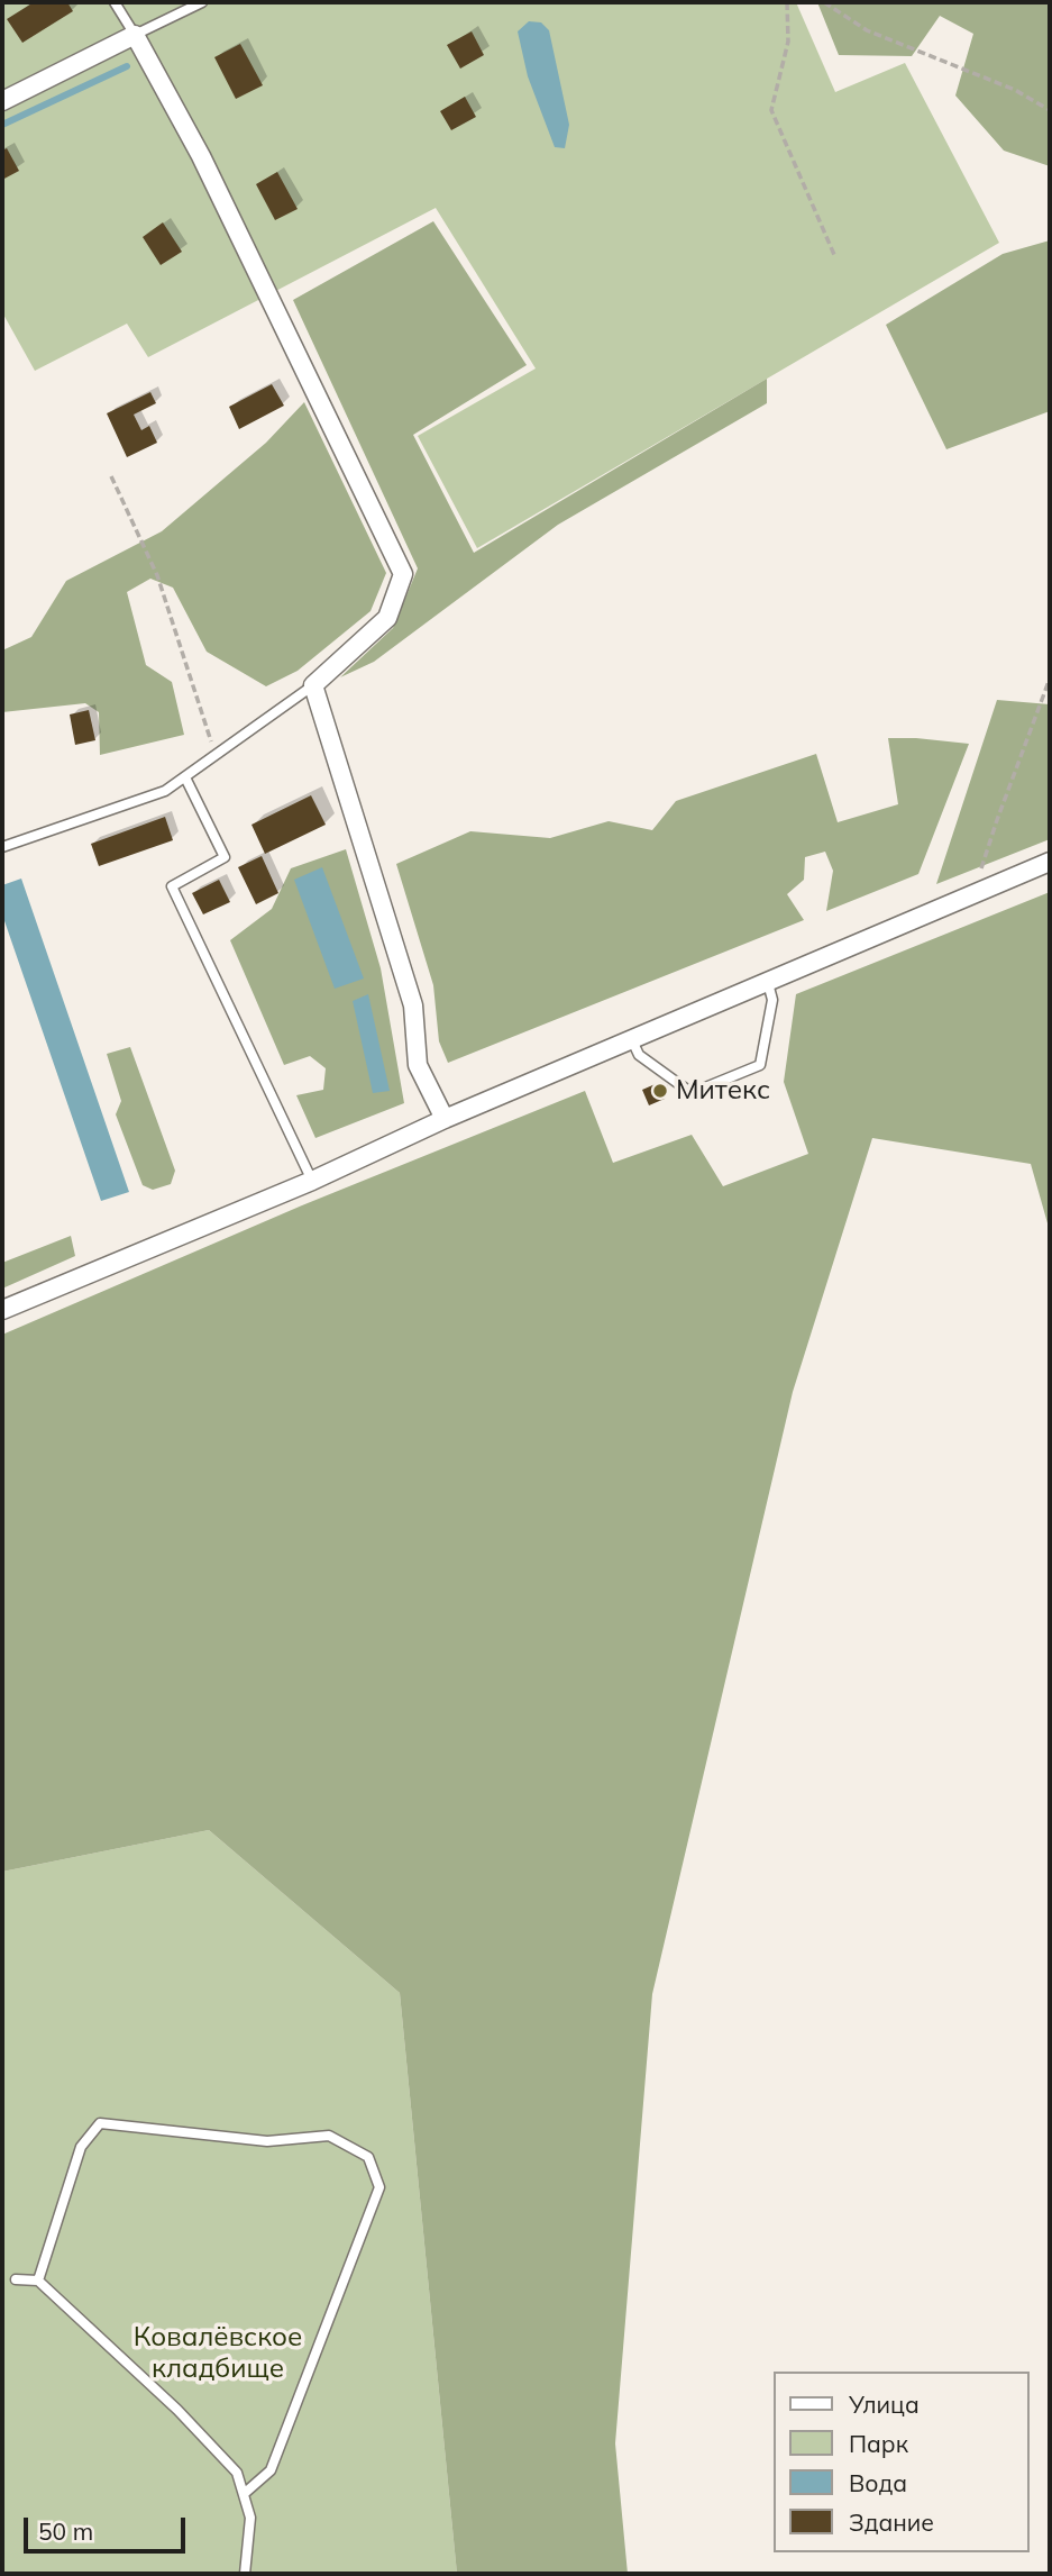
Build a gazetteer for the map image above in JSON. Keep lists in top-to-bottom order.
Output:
{
  "parks": ["Ковалёвское кладбище"],
  "places": ["Митекс"],
  "legend": [
    "Улица",
    "Парк",
    "Вода",
    "Здание"
  ],
  "scale_bar": "50 m"
}
